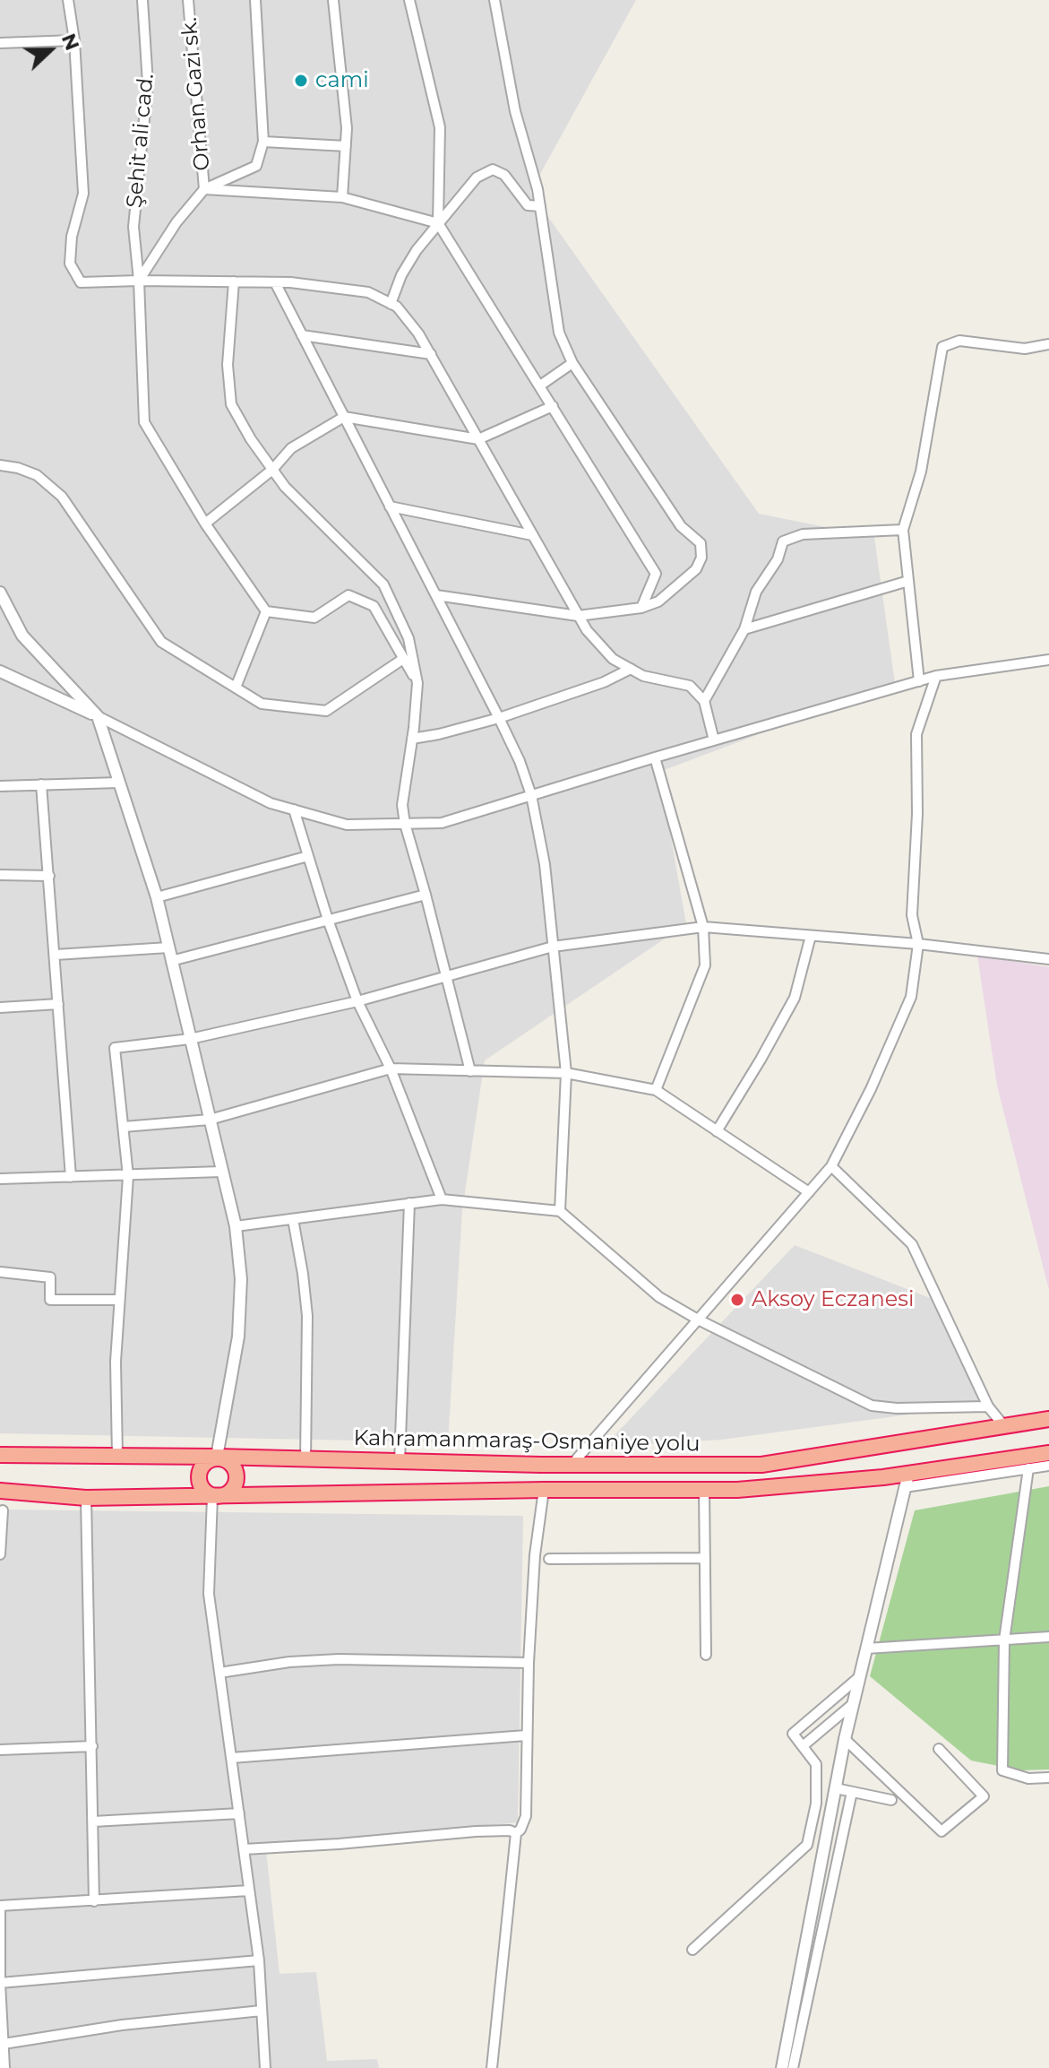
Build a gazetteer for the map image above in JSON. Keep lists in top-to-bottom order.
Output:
{
  "streets": {
    "highway": ["Kahramanmaraş-Osmaniye yolu"],
    "street": ["Orhan Gazi sk.", "Şehit ali cad."]
  },
  "places": ["cami", "Aksoy Eczanesi"],
  "north": "right"
}
